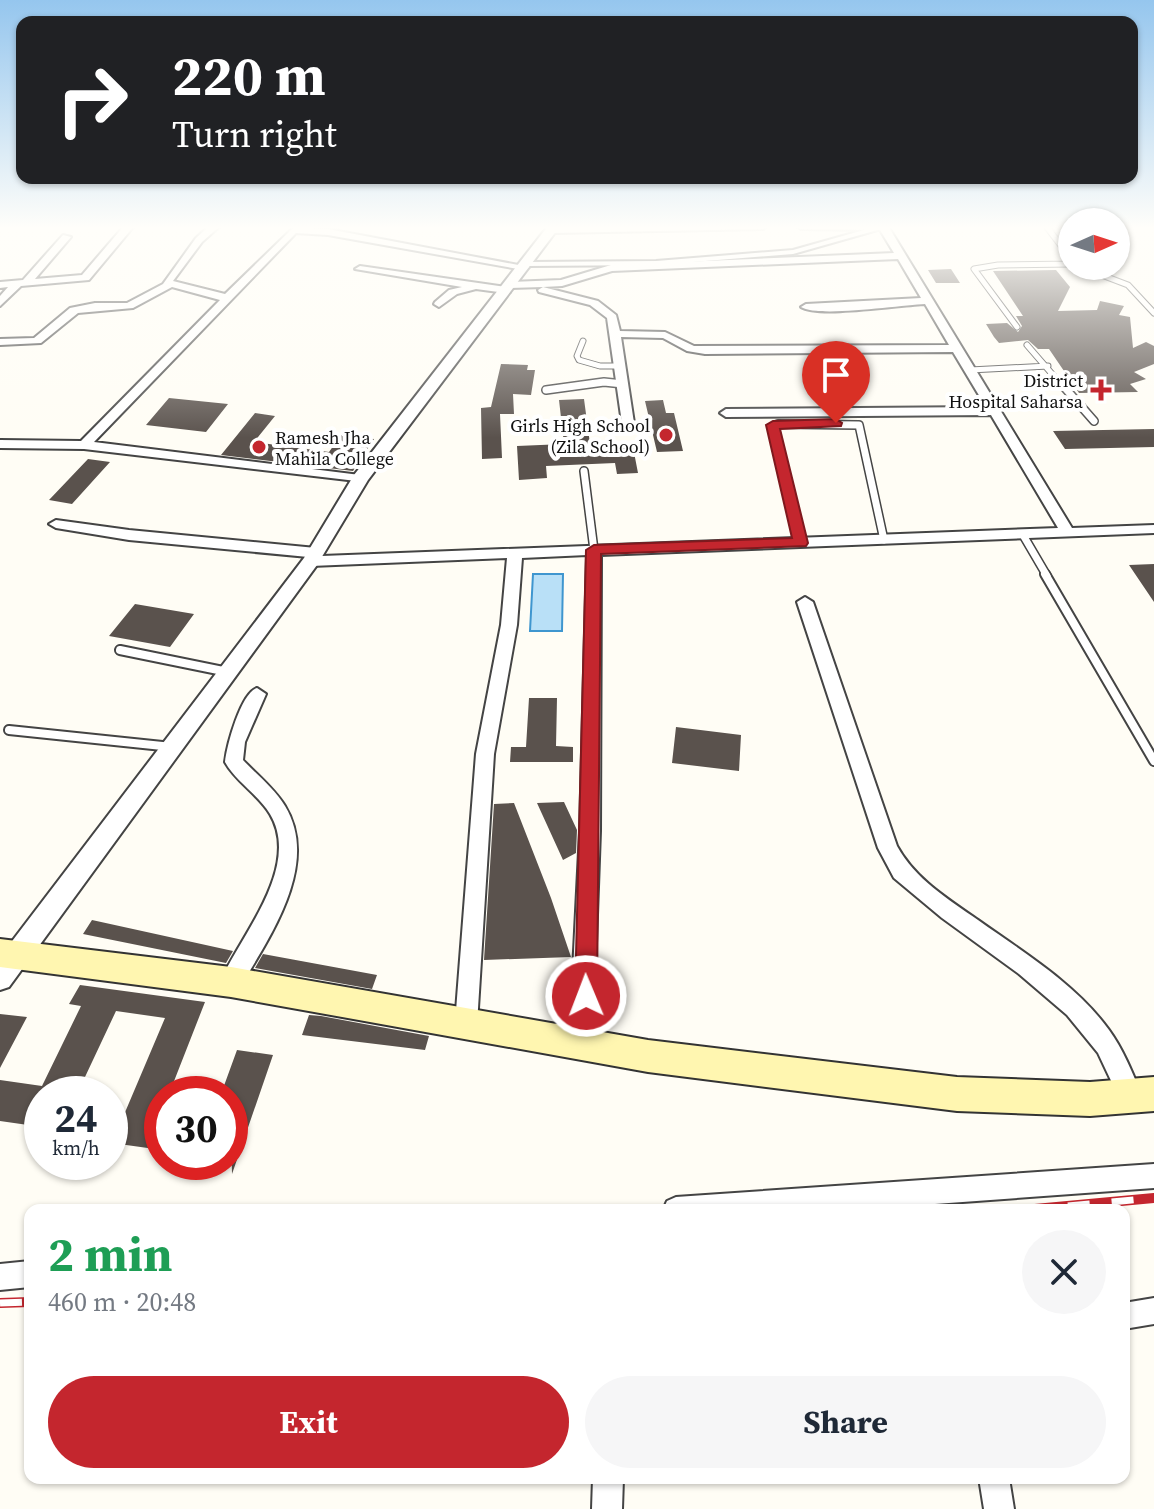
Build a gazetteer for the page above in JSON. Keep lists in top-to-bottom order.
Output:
{
  "places": {
    "health": ["District Hospital Saharsa"],
    "other": ["Girls High School (Zila School)", "Ramesh Jha Mahila College"]
  },
  "north": "right",
  "page": {
    "turn": ["220 m", "Turn right"],
    "speed": "24 km/h",
    "limit": "30",
    "heading": ["2 min", "460 m · 20:48"],
    "buttons": ["Exit", "Share"]
  }
}
